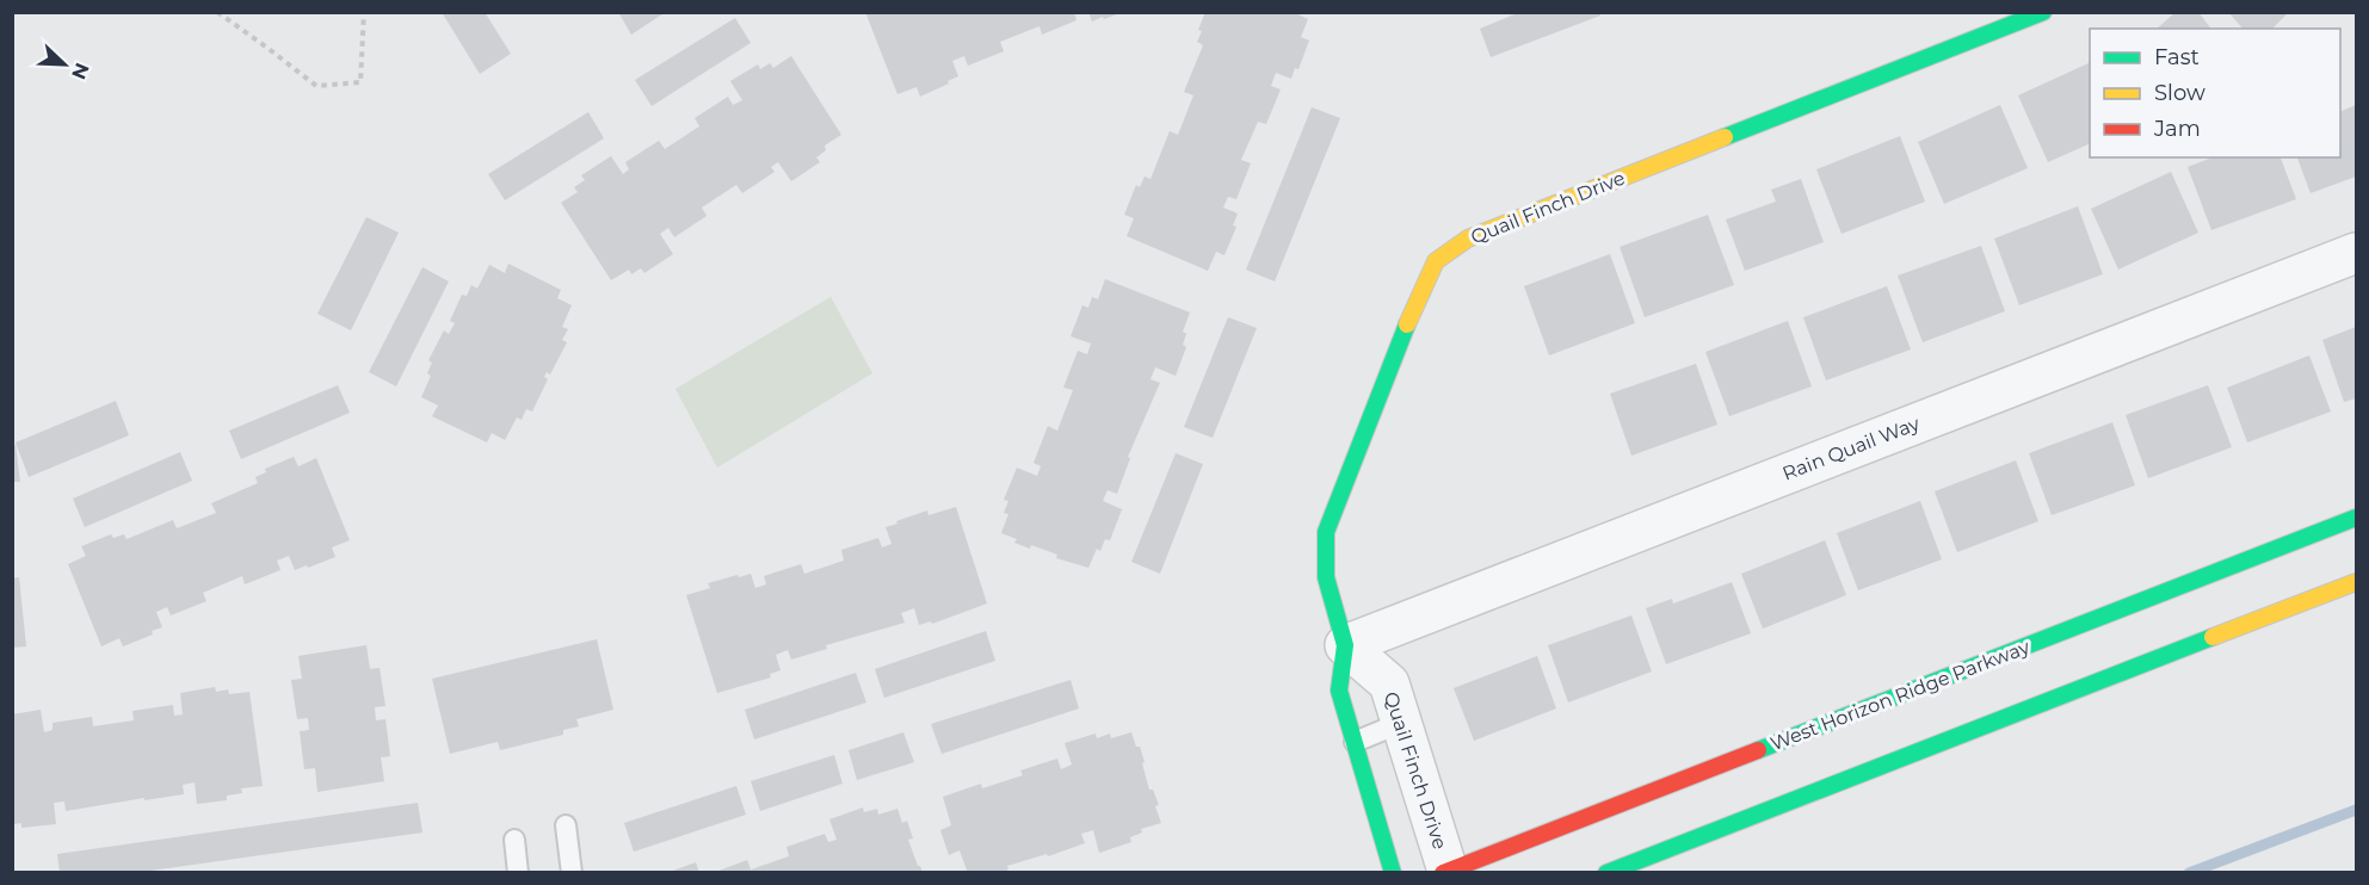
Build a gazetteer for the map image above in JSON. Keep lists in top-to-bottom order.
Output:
{
  "streets": {
    "main road": ["Quail Finch Drive", "West Horizon Ridge Parkway"],
    "street": ["Rain Quail Way"]
  },
  "crossings": [
    ["Quail Finch Drive", "Rain Quail Way"],
    ["Quail Finch Drive", "West Horizon Ridge Parkway"]
  ],
  "legend": ["Fast", "Slow", "Jam"],
  "north": "bottom right"
}
